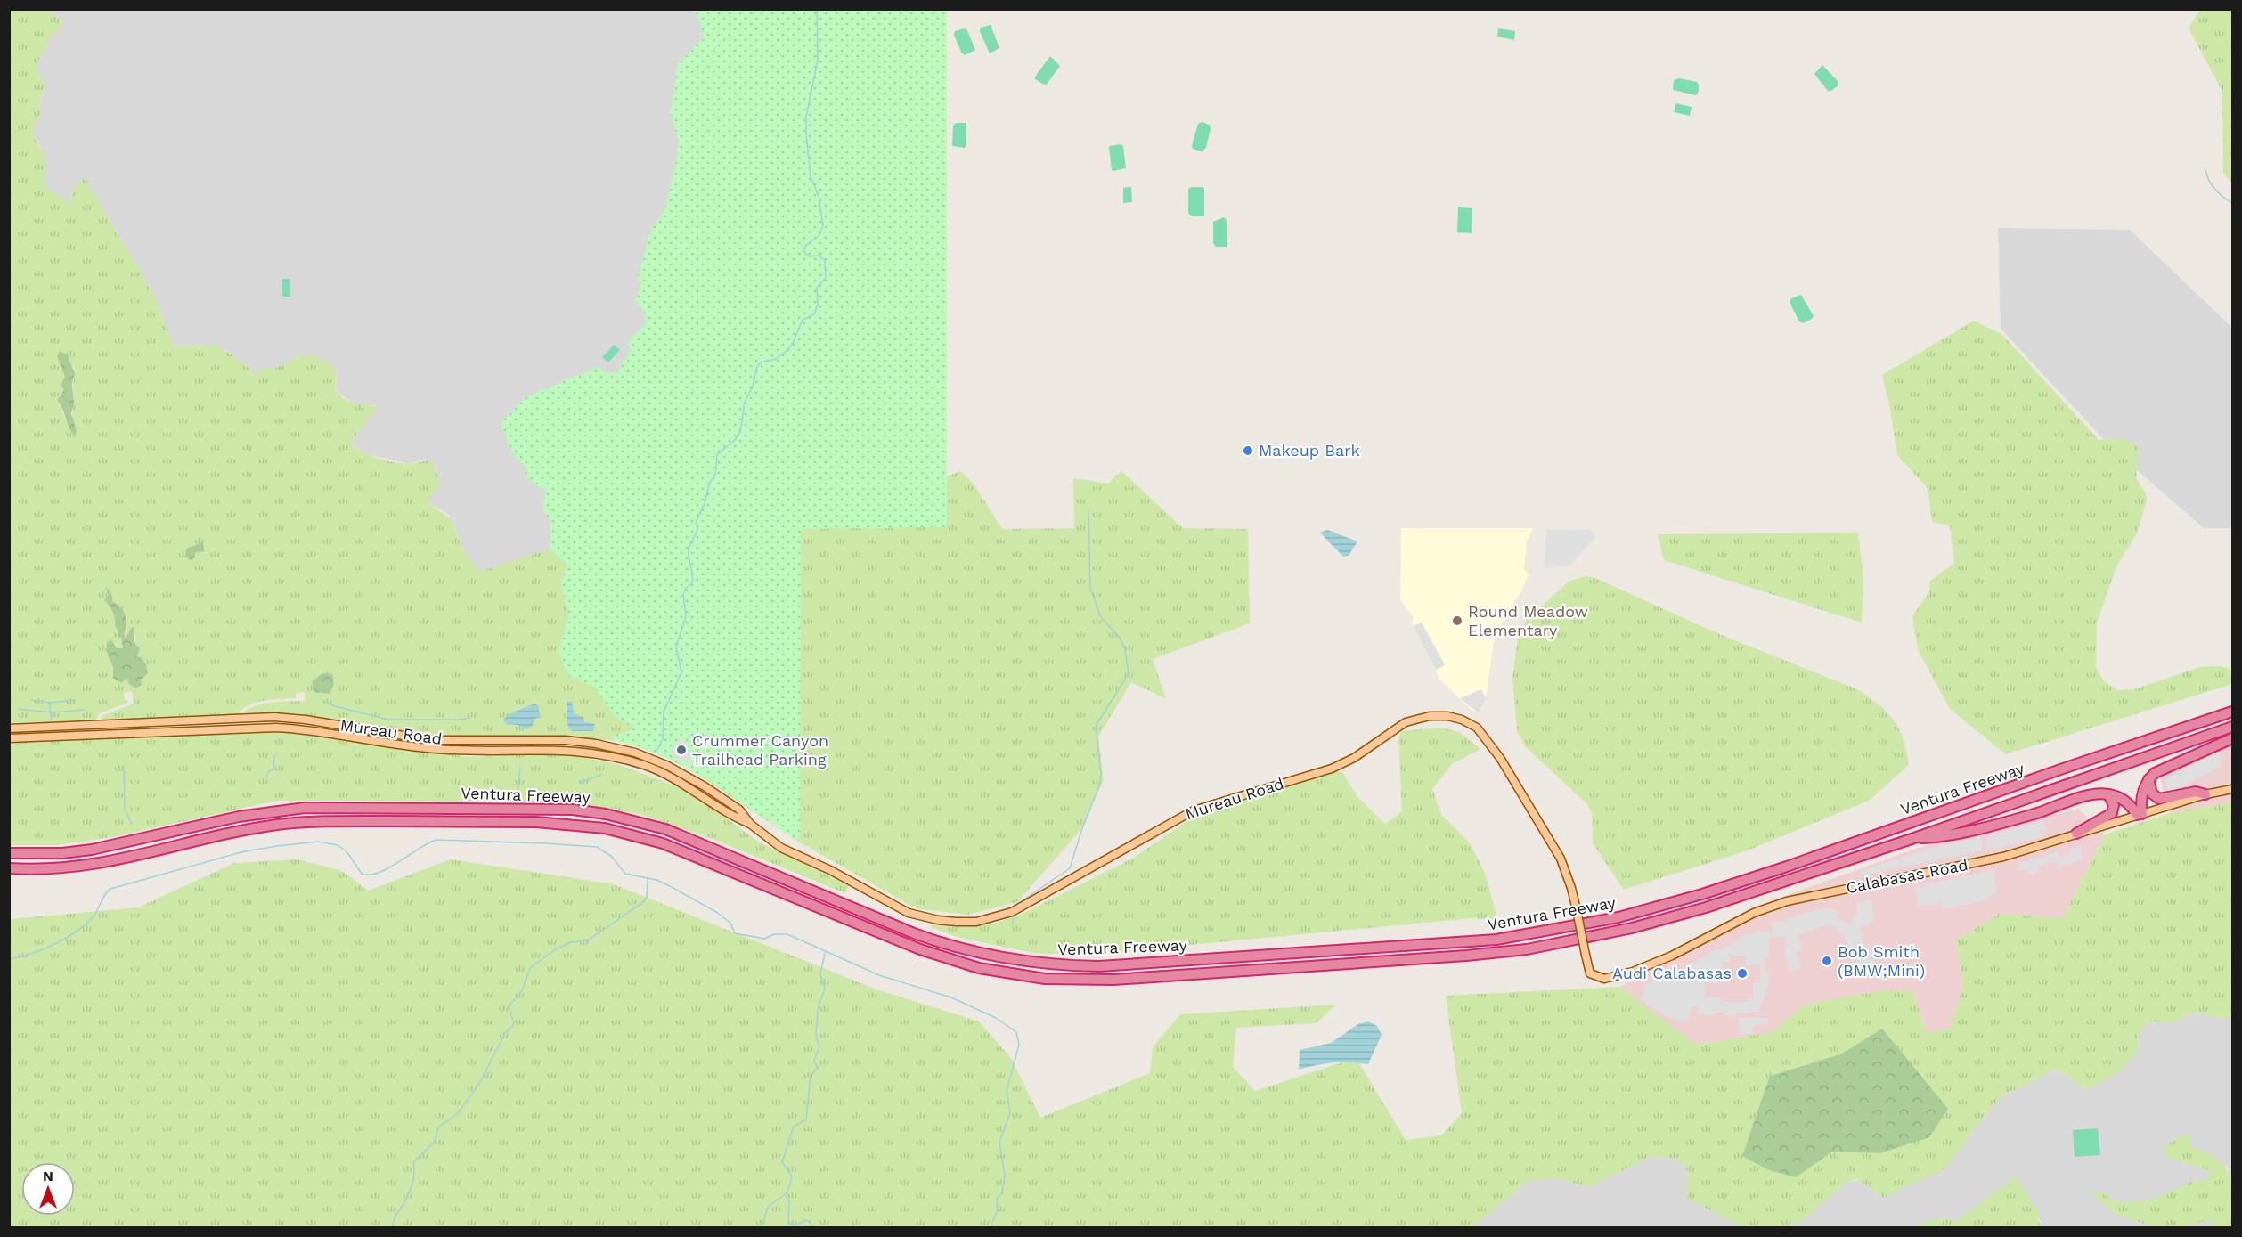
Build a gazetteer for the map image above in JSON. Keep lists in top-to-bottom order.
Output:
{
  "streets": {
    "highway": ["Ventura Freeway"],
    "main road": ["Mureau Road", "Calabasas Road"]
  },
  "crossings": [
    ["Mureau Road", "Calabasas Road"]
  ],
  "places": [
    "Makeup Bark",
    "Round Meadow Elementary",
    "Crummer Canyon Trailhead Parking",
    "Bob Smith (BMW;Mini)",
    "Audi Calabasas"
  ],
  "north": "top"
}
